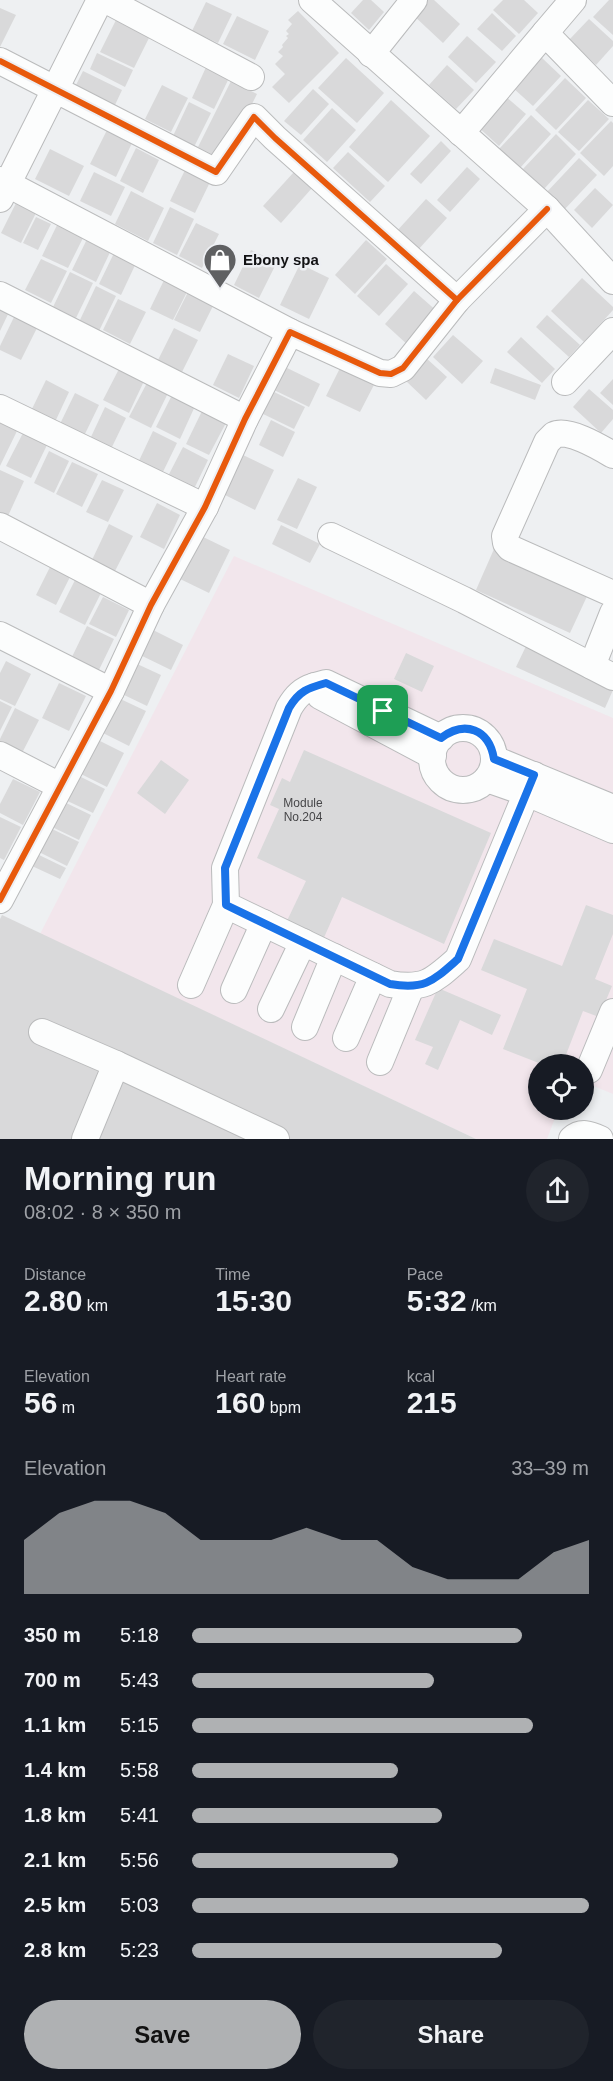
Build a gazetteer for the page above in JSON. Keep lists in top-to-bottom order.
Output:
{
  "places": {
    "shop": ["Ebony spa"]
  },
  "house_numbers": ["Module No.204"],
  "page": {
    "heading": ["Morning run", "08:02 · 8 × 350 m"],
    "stats": [
      ["Distance", "2.80 km"],
      ["Time", "15:30"],
      ["Pace", "5:32 /km"],
      ["Elevation", "56 m"],
      ["Heart rate", "160 bpm"],
      ["kcal", "215"]
    ],
    "chart": ["Elevation", "33–39 m"],
    "list": [
      {
        "name": "350 m",
        "note": "5:18"
      },
      {
        "name": "700 m",
        "note": "5:43"
      },
      {
        "name": "1.1 km",
        "note": "5:15"
      },
      {
        "name": "1.4 km",
        "note": "5:58"
      },
      {
        "name": "1.8 km",
        "note": "5:41"
      },
      {
        "name": "2.1 km",
        "note": "5:56"
      },
      {
        "name": "2.5 km",
        "note": "5:03"
      },
      {
        "name": "2.8 km",
        "note": "5:23"
      }
    ],
    "buttons": ["Save", "Share"]
  }
}
